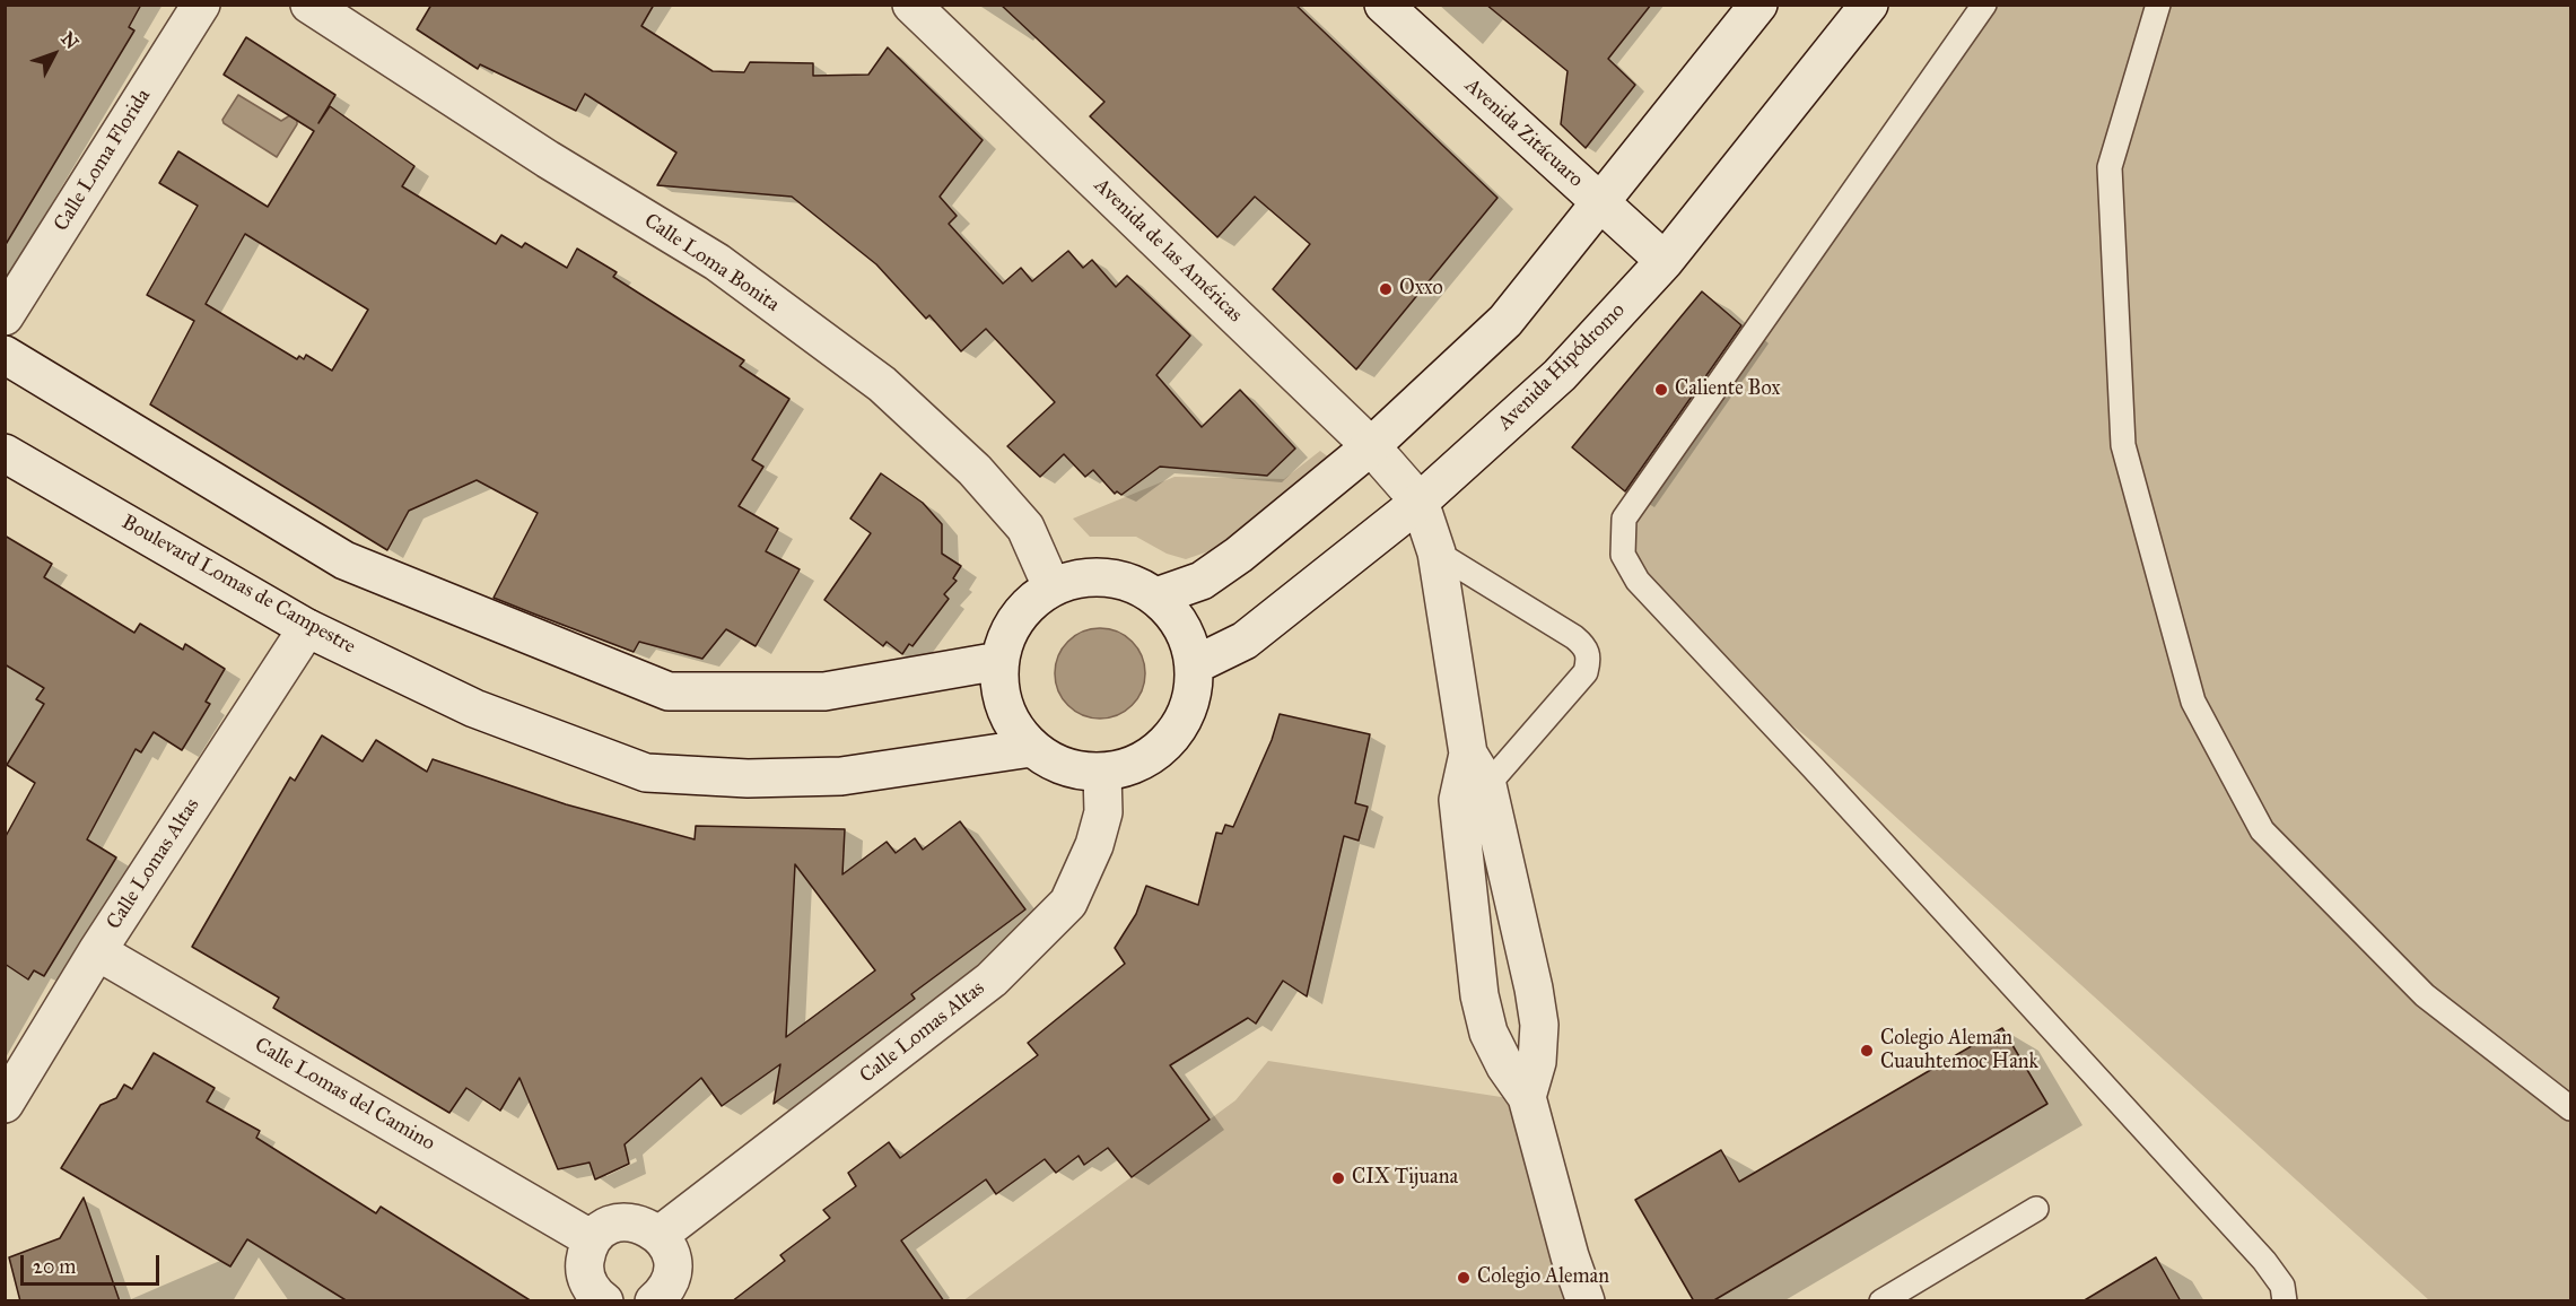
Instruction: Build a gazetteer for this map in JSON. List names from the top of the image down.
{
  "streets": {
    "street": [
      "Avenida Zitácuaro",
      "Calle Loma Florida",
      "Avenida de las Américas",
      "Calle Loma Bonita",
      "Avenida Hipódromo",
      "Boulevard Lomas de Campestre",
      "Calle Lomas Altas",
      "Calle Lomas del Camino"
    ]
  },
  "crossings": [
    ["Avenida Zitácuaro", "Avenida Hipódromo"],
    ["Avenida de las Américas", "Avenida Hipódromo"],
    ["Calle Loma Bonita", "Avenida Hipódromo"],
    ["Calle Loma Bonita", "Boulevard Lomas de Campestre"],
    ["Calle Loma Bonita", "Calle Lomas Altas"],
    ["Avenida Hipódromo", "Boulevard Lomas de Campestre"],
    ["Avenida Hipódromo", "Calle Lomas Altas"],
    ["Boulevard Lomas de Campestre", "Calle Lomas Altas"],
    ["Calle Lomas Altas", "Calle Lomas del Camino"]
  ],
  "places": [
    "Oxxo",
    "Caliente Box",
    "Colegio Aleman Cuauhtemoc Hank",
    "CIX Tijuana",
    "Colegio Aleman"
  ],
  "scale_bar": "20 m",
  "north": "top right"
}
